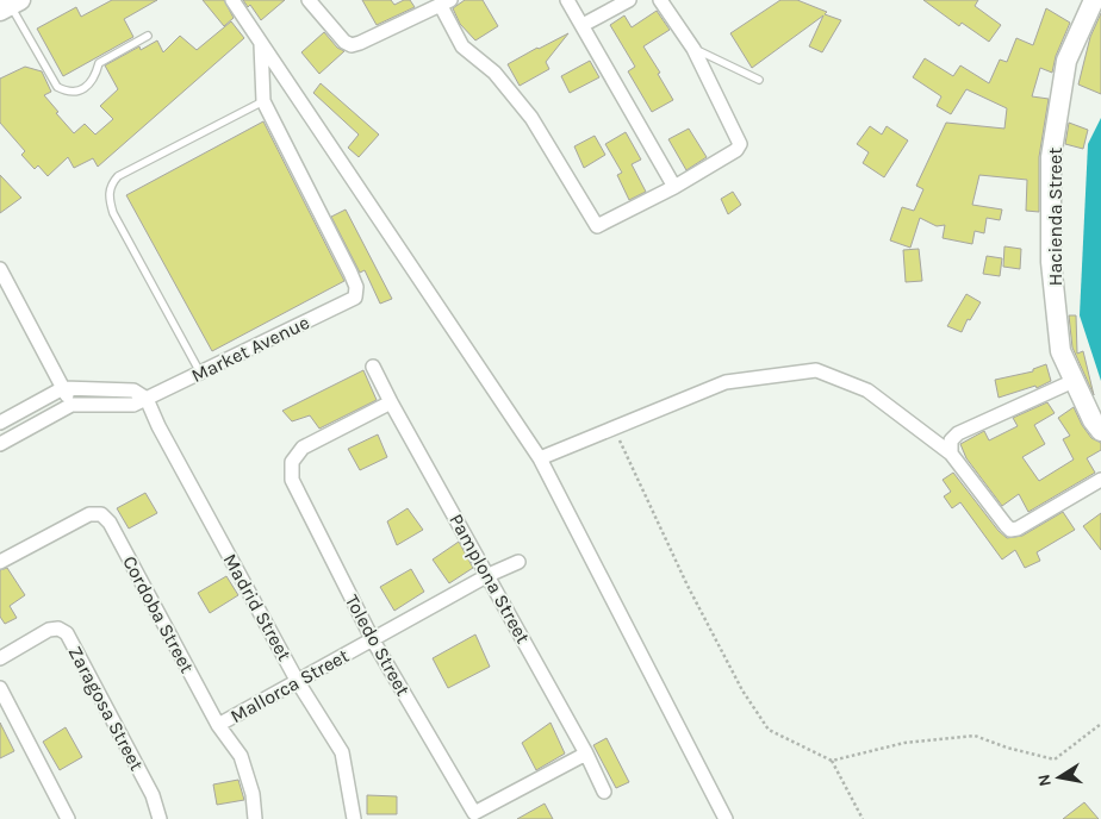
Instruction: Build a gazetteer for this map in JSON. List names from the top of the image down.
{
  "streets": {
    "street": [
      "Hacienda Street",
      "Market Avenue",
      "Pamplona Street",
      "Madrid Street",
      "Cordoba Street",
      "Toledo Street",
      "Mallorca Street",
      "Zaragosa Street"
    ]
  },
  "crossings": [
    ["Market Avenue", "Madrid Street"],
    ["Pamplona Street", "Toledo Street"],
    ["Pamplona Street", "Mallorca Street"],
    ["Madrid Street", "Mallorca Street"],
    ["Cordoba Street", "Mallorca Street"],
    ["Toledo Street", "Mallorca Street"]
  ],
  "north": "left"
}
